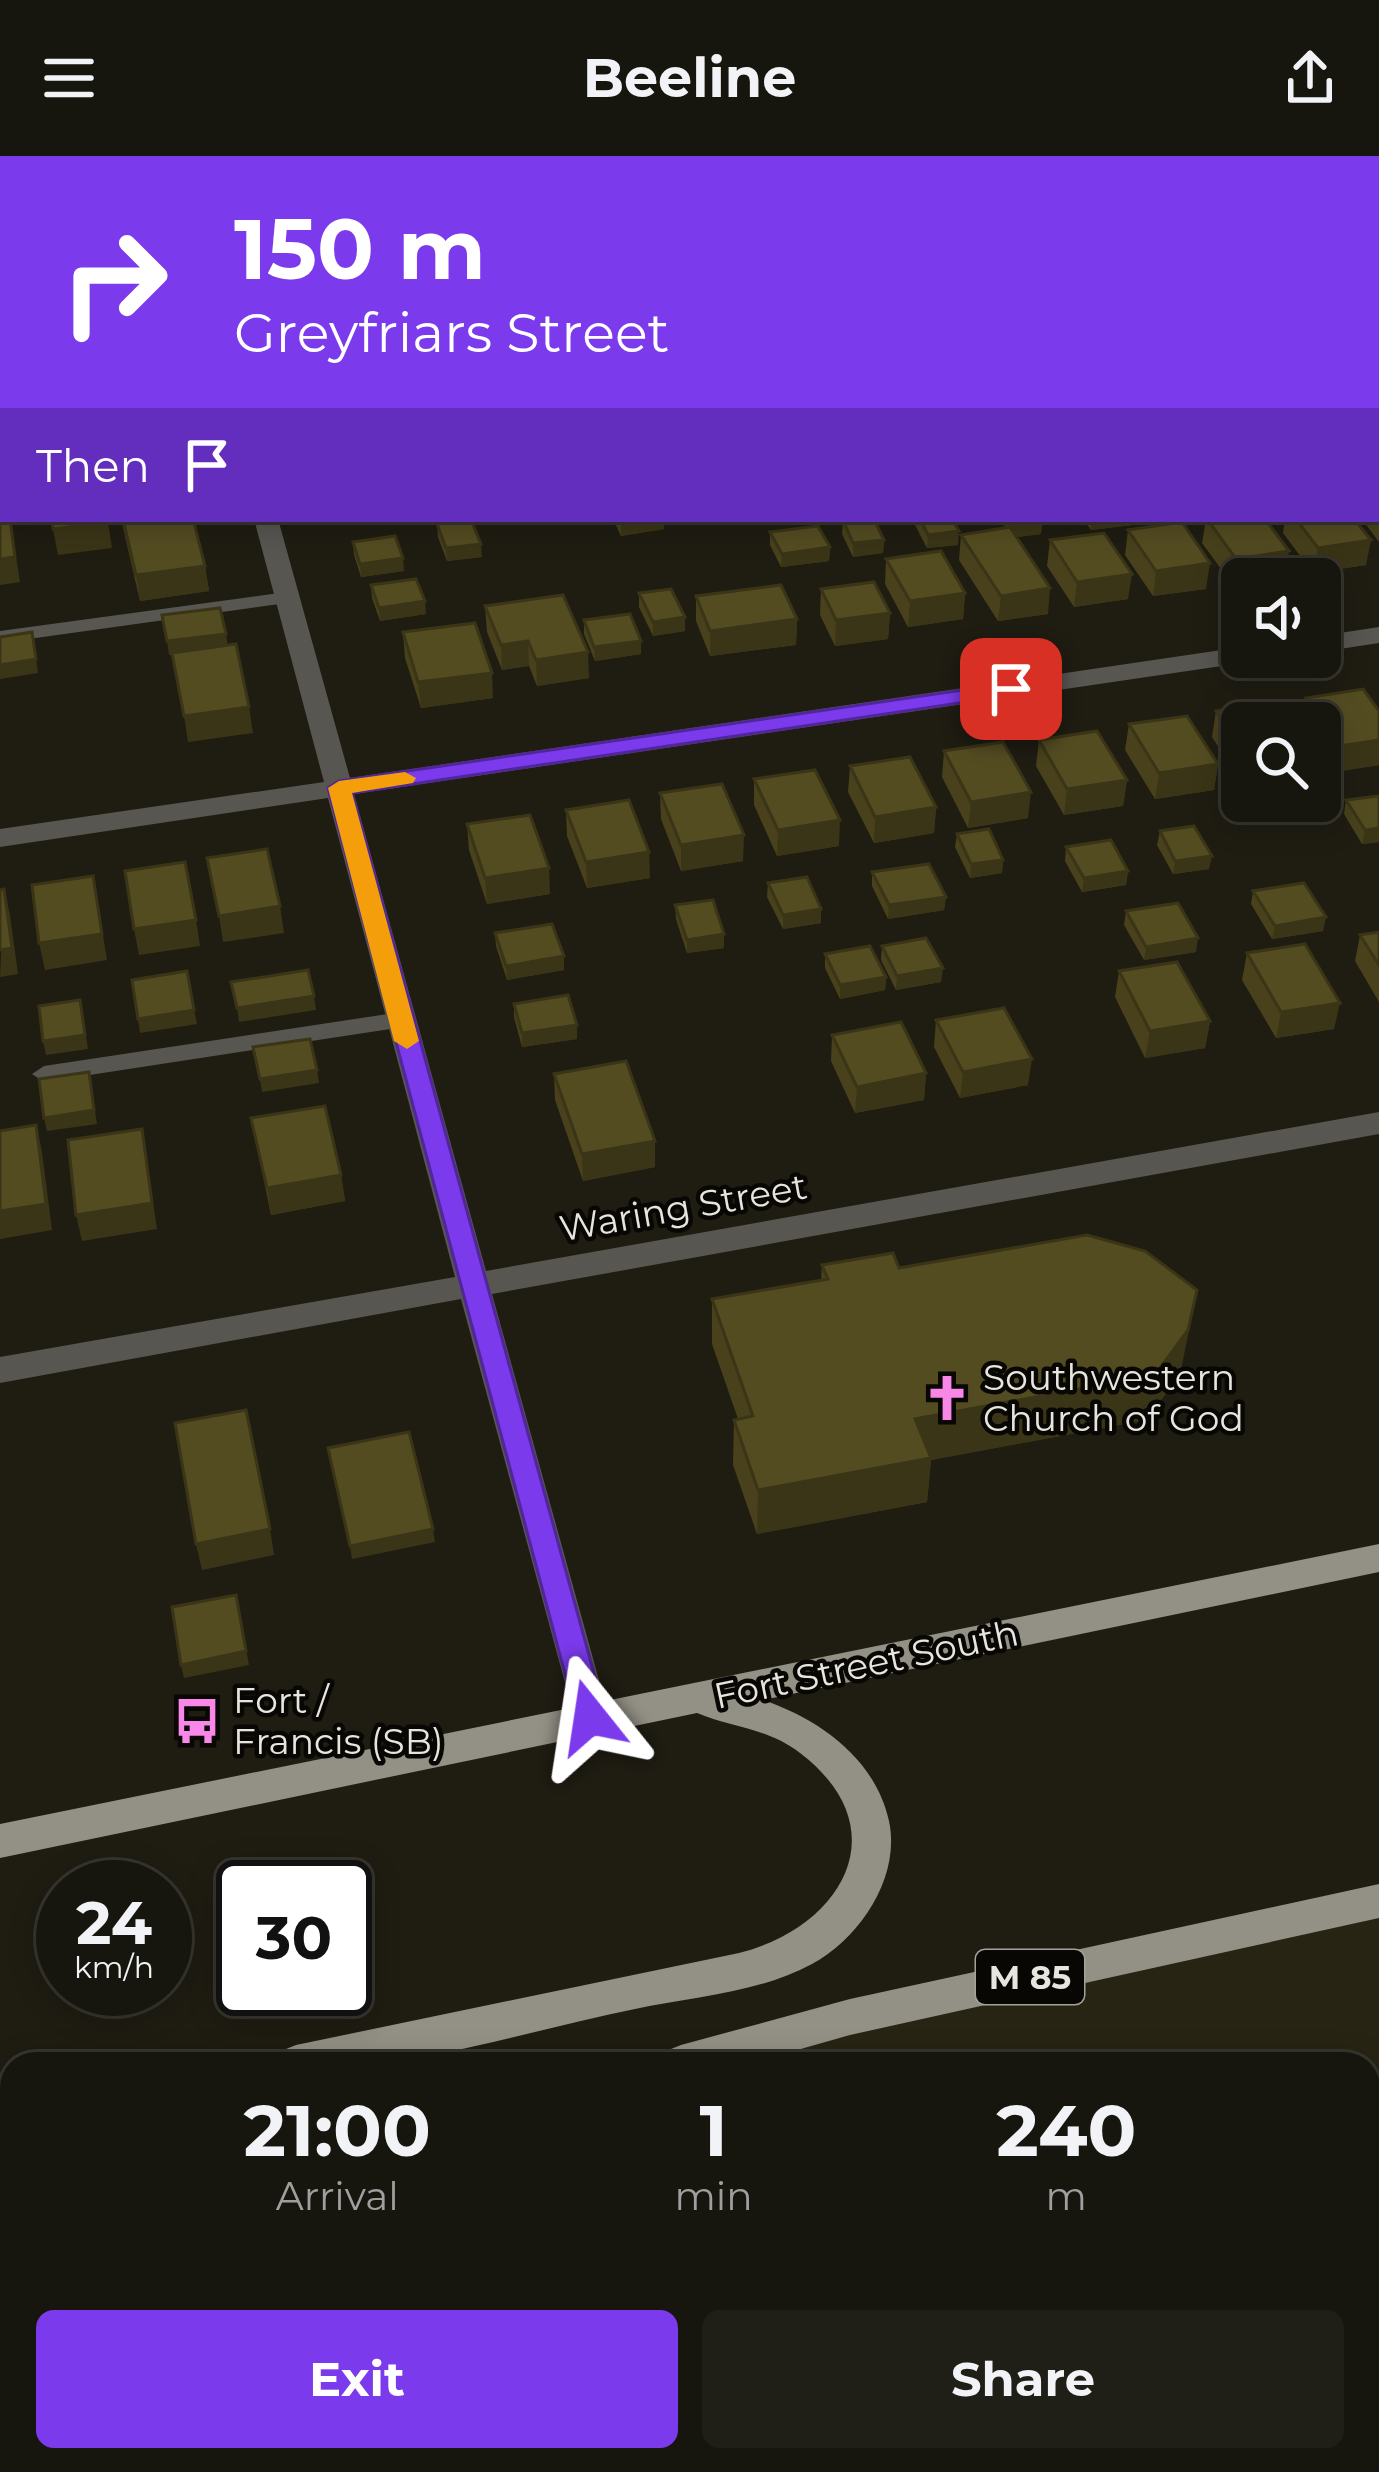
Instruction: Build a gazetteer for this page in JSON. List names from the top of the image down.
{
  "streets": {
    "main road": ["Fort Street South", "M 85"],
    "street": ["Waring Street"]
  },
  "places": {
    "church": ["Southwestern Church of God"],
    "bus stop": ["Fort / Francis (SB)"]
  },
  "page": {
    "header": "Beeline",
    "turn": ["150 m", "Greyfriars Street"],
    "then": "Then",
    "speed": "24 km/h",
    "limit": "30",
    "eta": [
      "21:00",
      "Arrival",
      "1",
      "min",
      "240",
      "m"
    ],
    "buttons": ["Exit", "Share"]
  }
}
